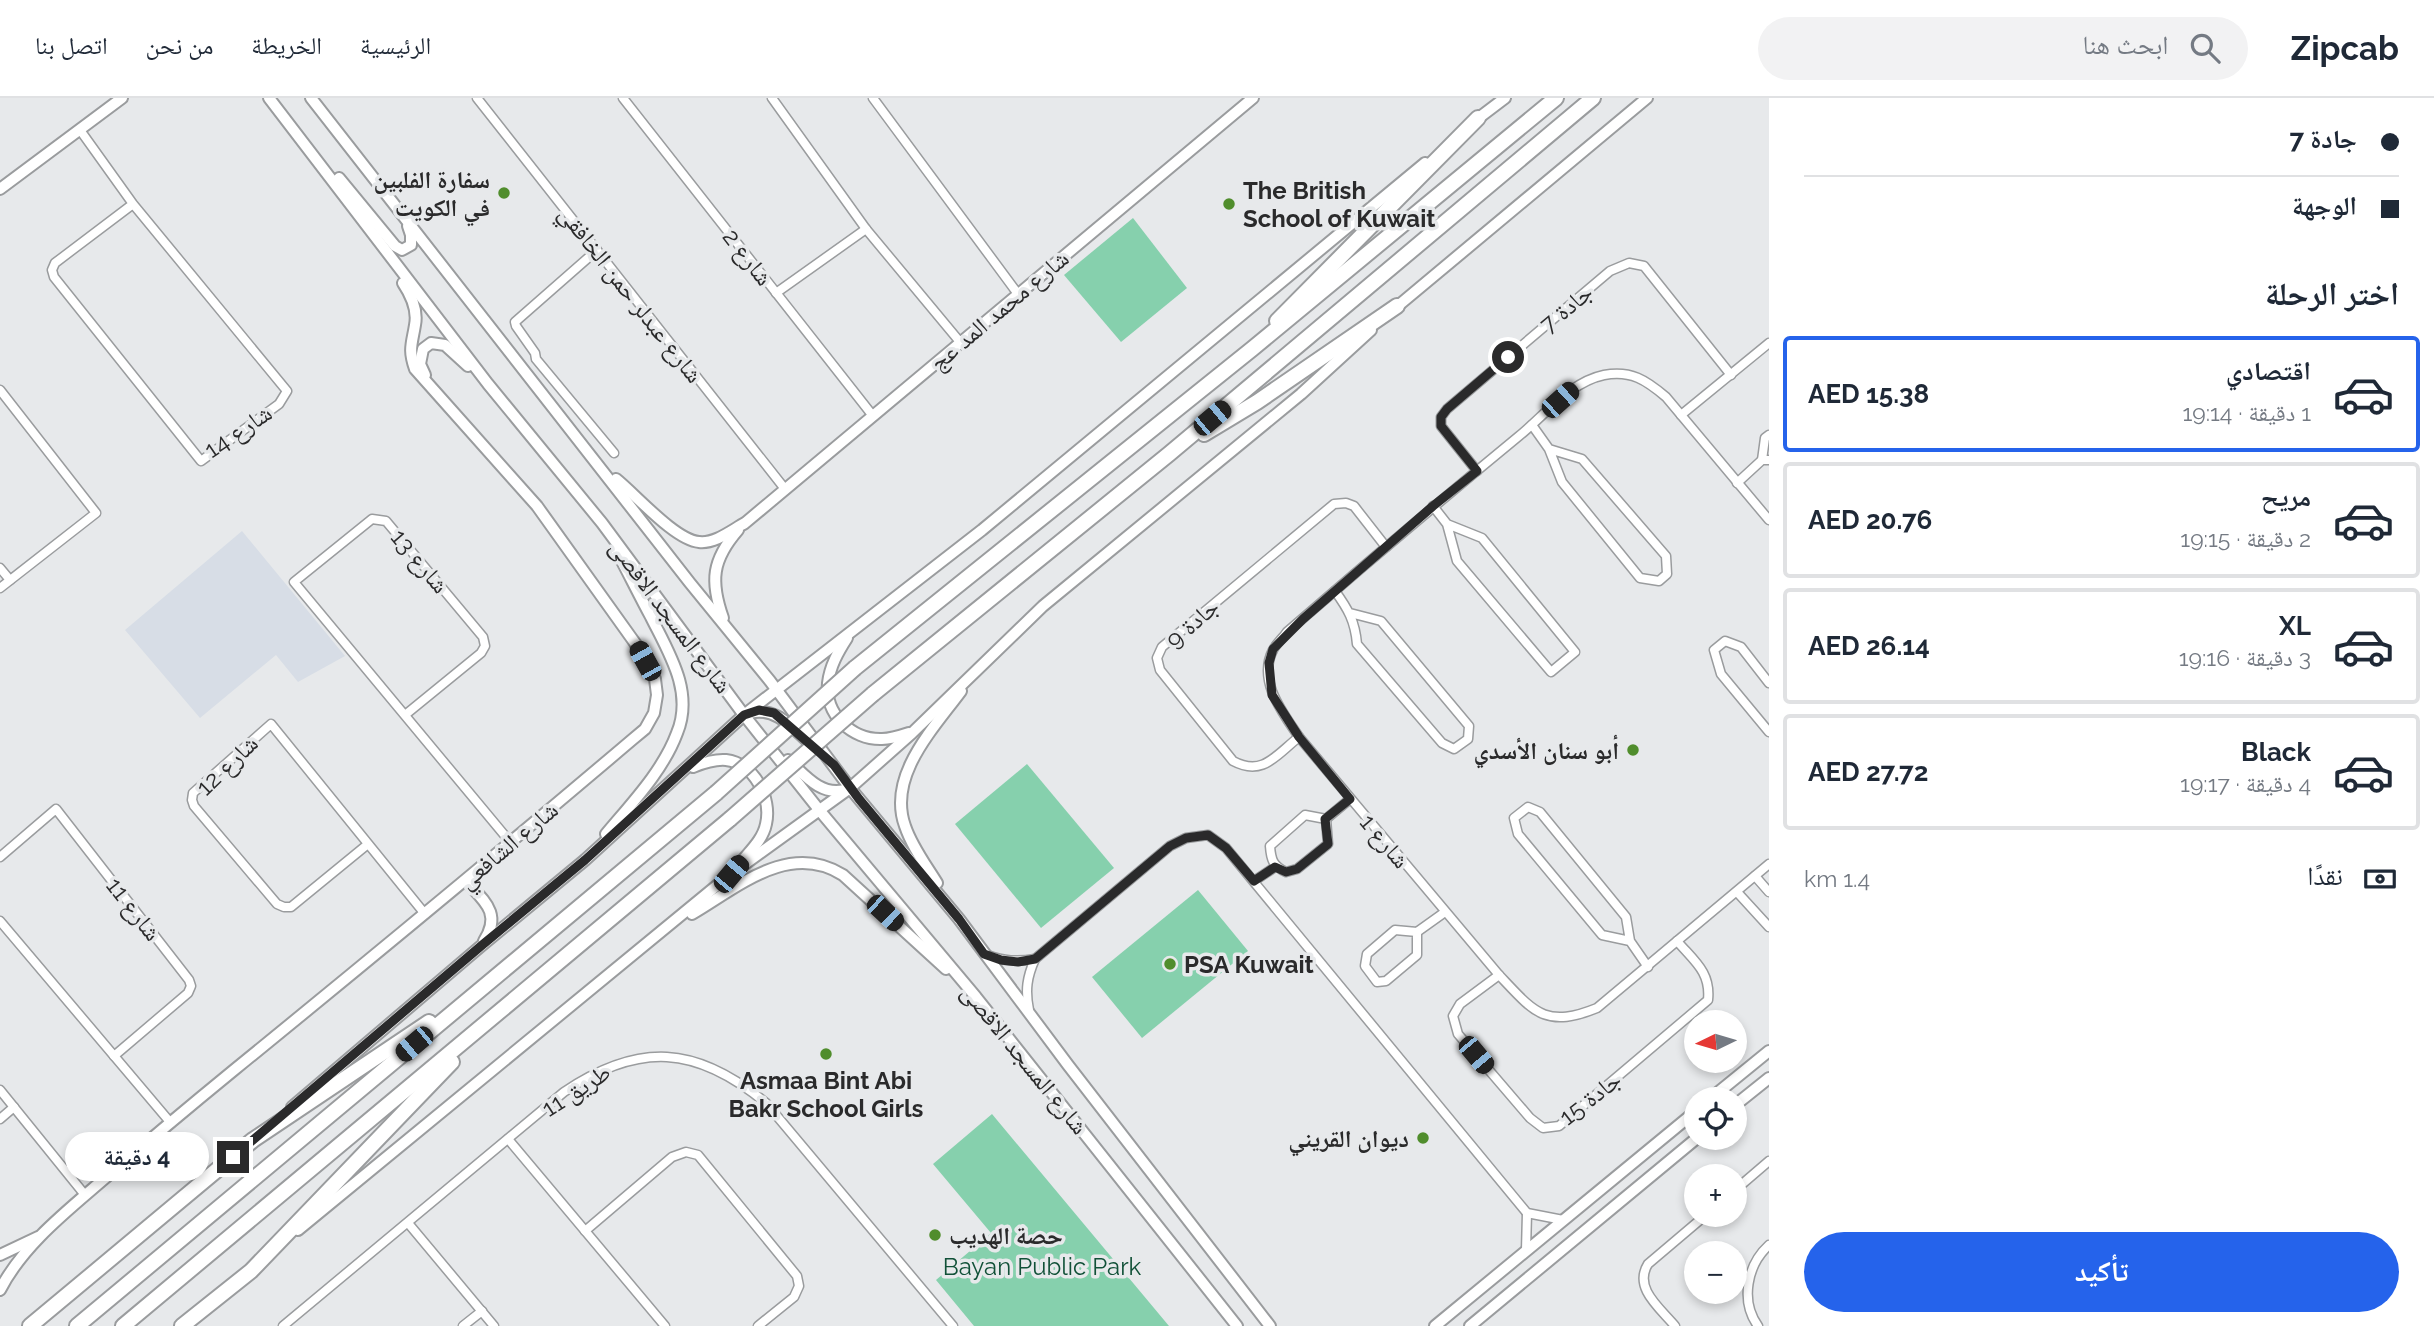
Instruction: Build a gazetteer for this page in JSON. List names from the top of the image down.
{
  "streets": {
    "main road": ["شارع محمد المد عج", "شارع المسجد الاقصى", "شارع الشافعي"],
    "street": [
      "شارع 2",
      "شارع عبدلر حمن الخافقي",
      "جادة 7",
      "شارع 14",
      "شارع 13",
      "جادة 9",
      "شارع 12",
      "شارع 1",
      "شارع 11",
      "طريق 11",
      "جادة 15"
    ]
  },
  "crossings": [
    ["شارع 2", "شارع محمد المد عج"],
    ["شارع عبدلر حمن الخافقي", "شارع محمد المد عج"],
    ["جادة 7", "شارع 1"],
    ["شارع محمد المد عج", "شارع المسجد الاقصى"],
    ["شارع 13", "شارع الشافعي"],
    ["شارع المسجد الاقصى", "شارع الشافعي"],
    ["جادة 9", "شارع 1"],
    ["شارع 12", "شارع الشافعي"],
    ["شارع 1", "جادة 15"]
  ],
  "parks": ["Bayan Public Park"],
  "places": [
    "سفارة الفلبين في الكويت",
    "The British School of Kuwait",
    "أبو سنان الأسدي",
    "PSA Kuwait",
    "Asmaa Bint Abi Bakr School Girls",
    "ديوان القريني",
    "حصة الهديب"
  ],
  "north": "left",
  "page": {
    "header": "Zipcab",
    "search": "ابحث هنا",
    "nav": [
      "الرئيسية",
      "الخريطة",
      "من نحن",
      "اتصل بنا"
    ],
    "banner": ["جادة 7", "الوجهة"],
    "heading": "اختر الرحلة",
    "list": [
      {
        "name": "اقتصادي",
        "note": "1 دقيقة · 19:14",
        "value": "AED 15.38"
      },
      {
        "name": "مريح",
        "note": "2 دقيقة · 19:15",
        "value": "AED 20.76"
      },
      {
        "name": "XL",
        "note": "3 دقيقة · 19:16",
        "value": "AED 26.14"
      },
      {
        "name": "Black",
        "note": "4 دقيقة · 19:17",
        "value": "AED 27.72"
      }
    ],
    "pay": ["نقدًا", "1.4 km"],
    "map_buttons": ["+", "−"],
    "bubble": "4 دقيقة",
    "buttons": "تأكيد"
  }
}
